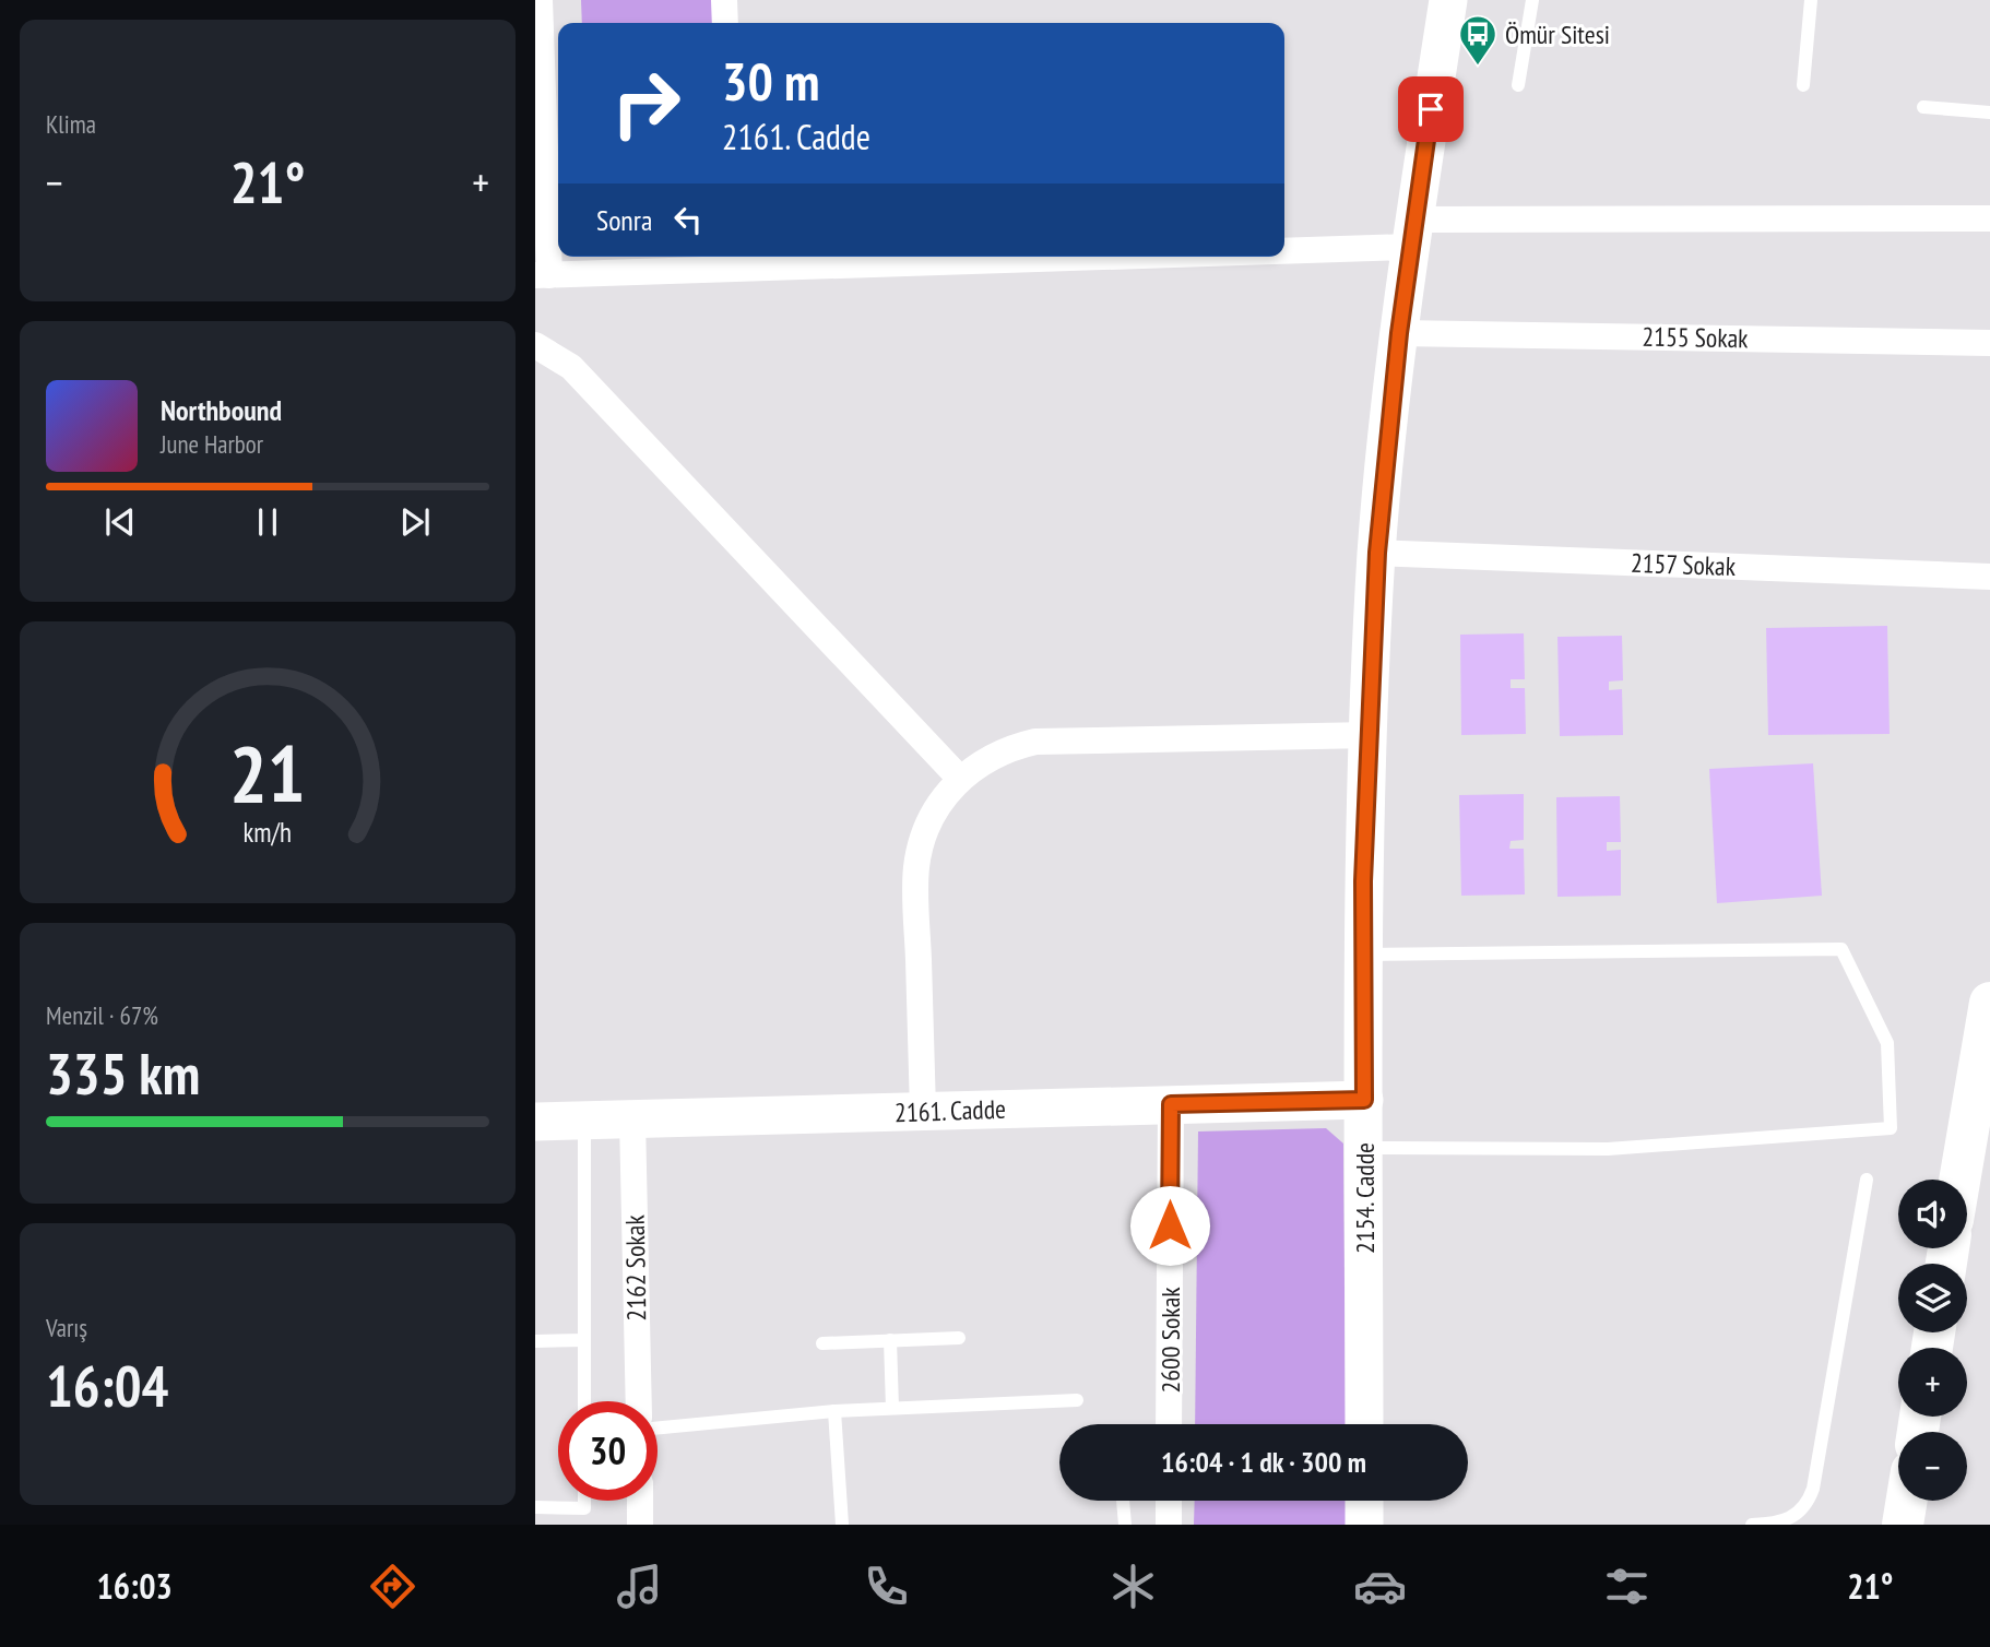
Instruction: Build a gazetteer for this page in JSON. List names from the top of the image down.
{
  "streets": {
    "street": [
      "2155 Sokak",
      "2157 Sokak",
      "2161. Cadde",
      "2154. Cadde",
      "2162 Sokak",
      "2600 Sokak"
    ]
  },
  "crossings": [
    ["2155 Sokak", "2154. Cadde"],
    ["2157 Sokak", "2154. Cadde"],
    ["2161. Cadde", "2154. Cadde"],
    ["2161. Cadde", "2162 Sokak"],
    ["2161. Cadde", "2600 Sokak"]
  ],
  "places": {
    "bus stop": ["Ömür Sitesi"]
  },
  "page": {
    "tile": [
      "Klima",
      ["Menzil · 67%", "335 km"],
      ["Varış", "16:04"]
    ],
    "turn": ["30 m", "2161. Cadde"],
    "heat": ["−", "21°", "+"],
    "then": "Sonra",
    "song": ["Northbound", "June Harbor"],
    "map_buttons": ["+", "−"],
    "limit": "30",
    "trip": "16:04 · 1 dk · 300 m",
    "tabs": ["16:03", "21°"],
    "gauge": ["21", "km/h"]
  }
}
